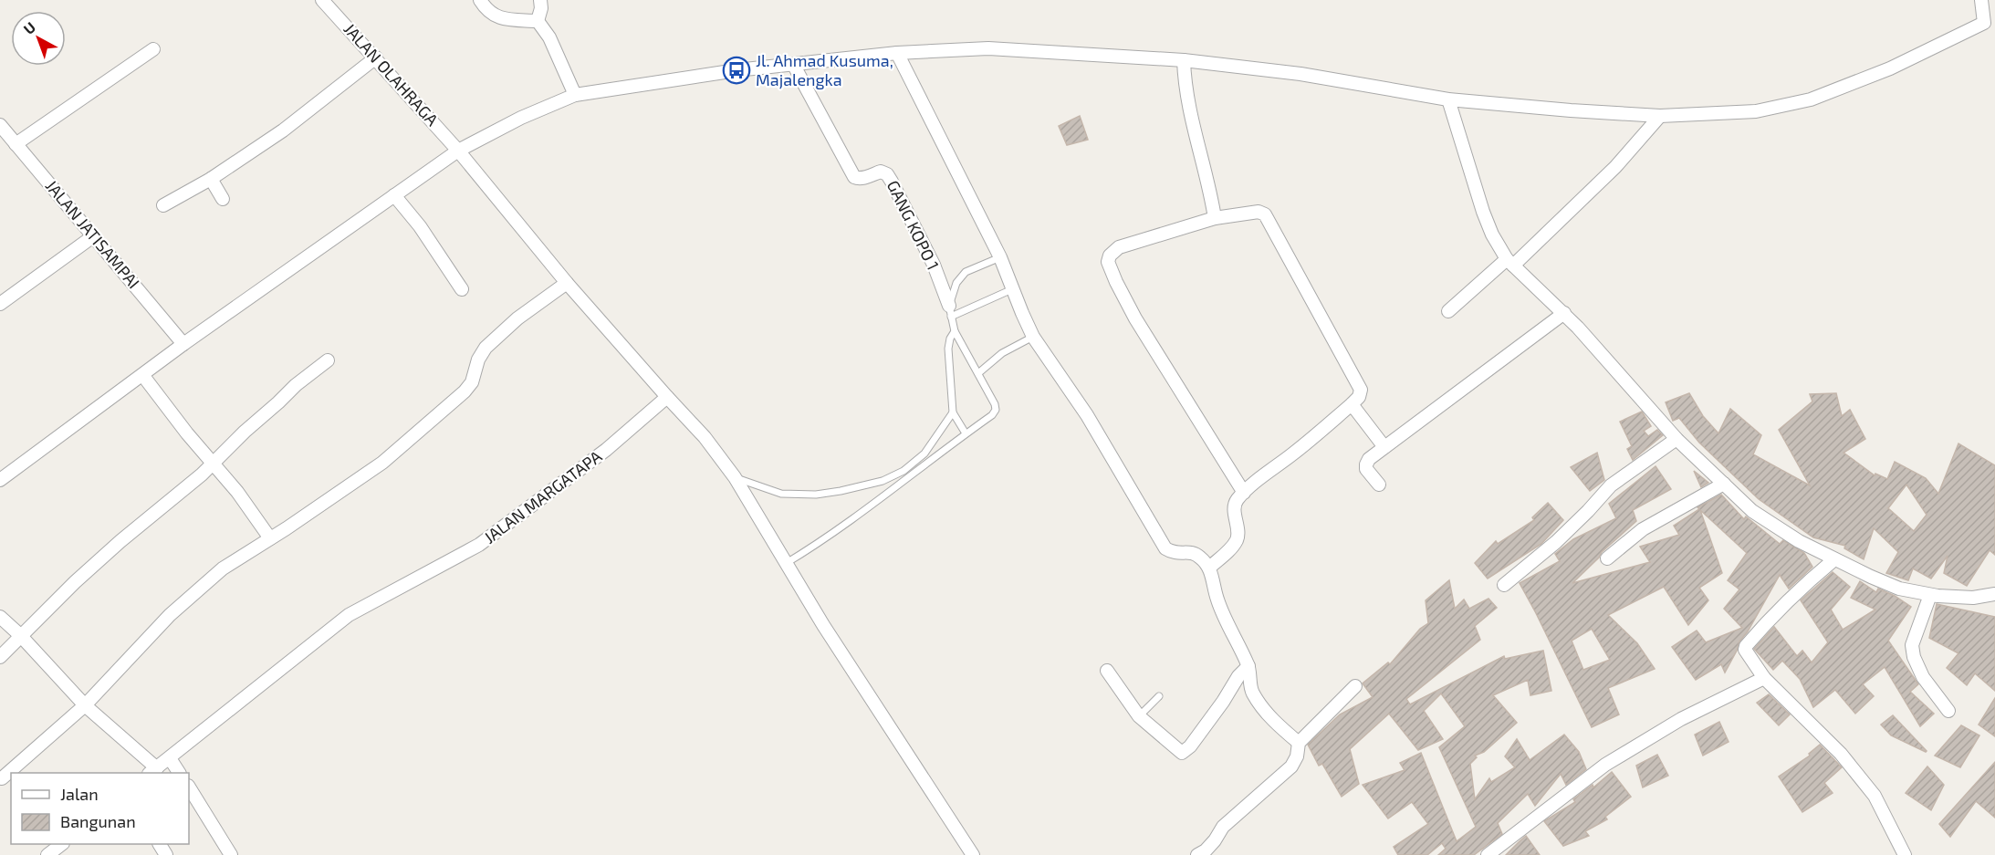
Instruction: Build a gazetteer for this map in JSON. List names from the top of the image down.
{
  "streets": {
    "street": [
      "JALAN OLAHRAGA",
      "GANG KOPO 1",
      "JALAN JATISAMPAI",
      "JALAN MARGATAPA"
    ]
  },
  "places": {
    "bus stop": ["Jl. Ahmad Kusuma, Majalengka"]
  },
  "legend": ["Jalan", "Bangunan"],
  "north": "top left"
}
